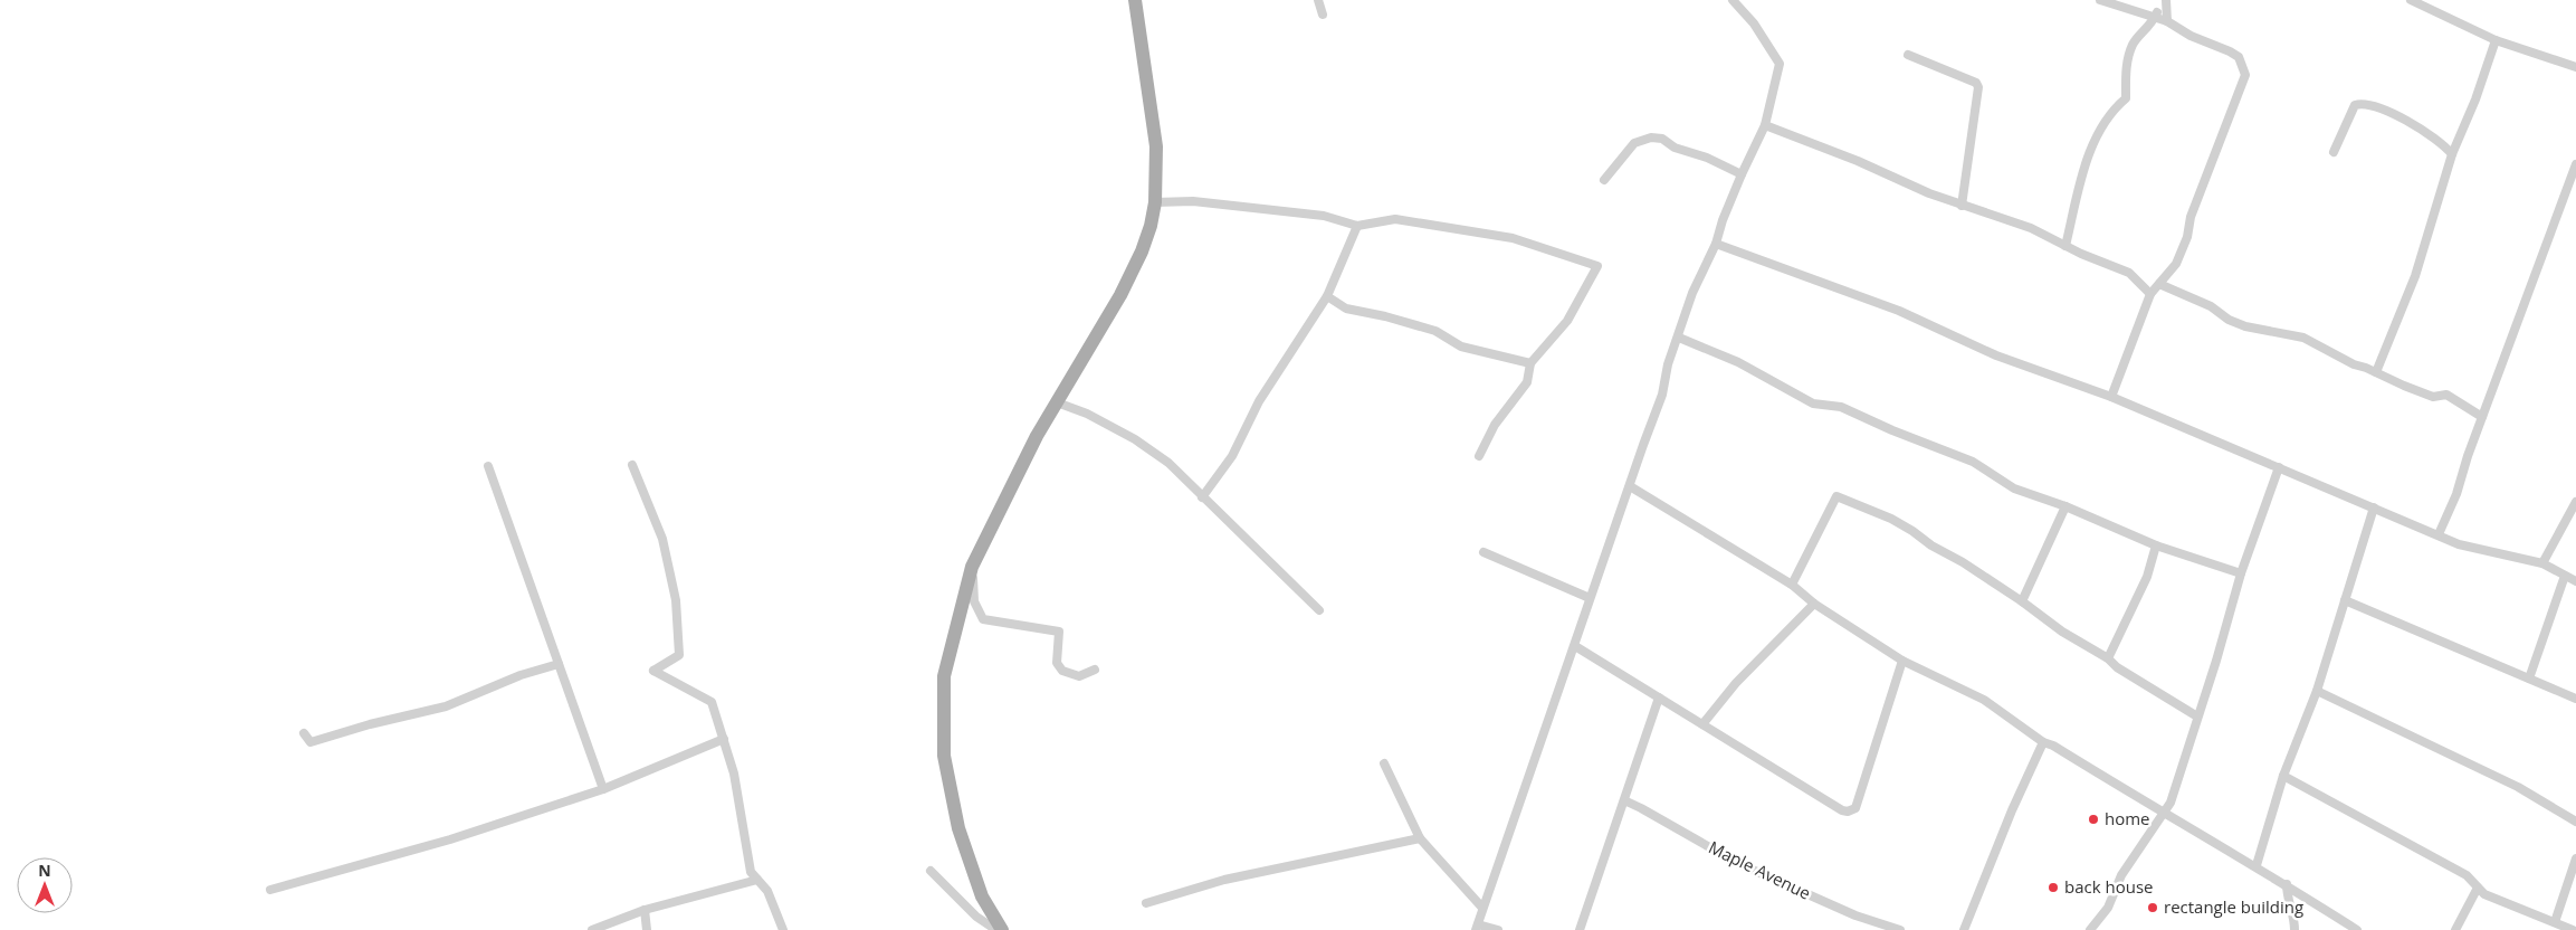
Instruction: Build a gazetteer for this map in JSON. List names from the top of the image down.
{
  "streets": {
    "street": ["Maple Avenue"]
  },
  "places": ["home", "back house", "rectangle building"],
  "north": "top"
}
